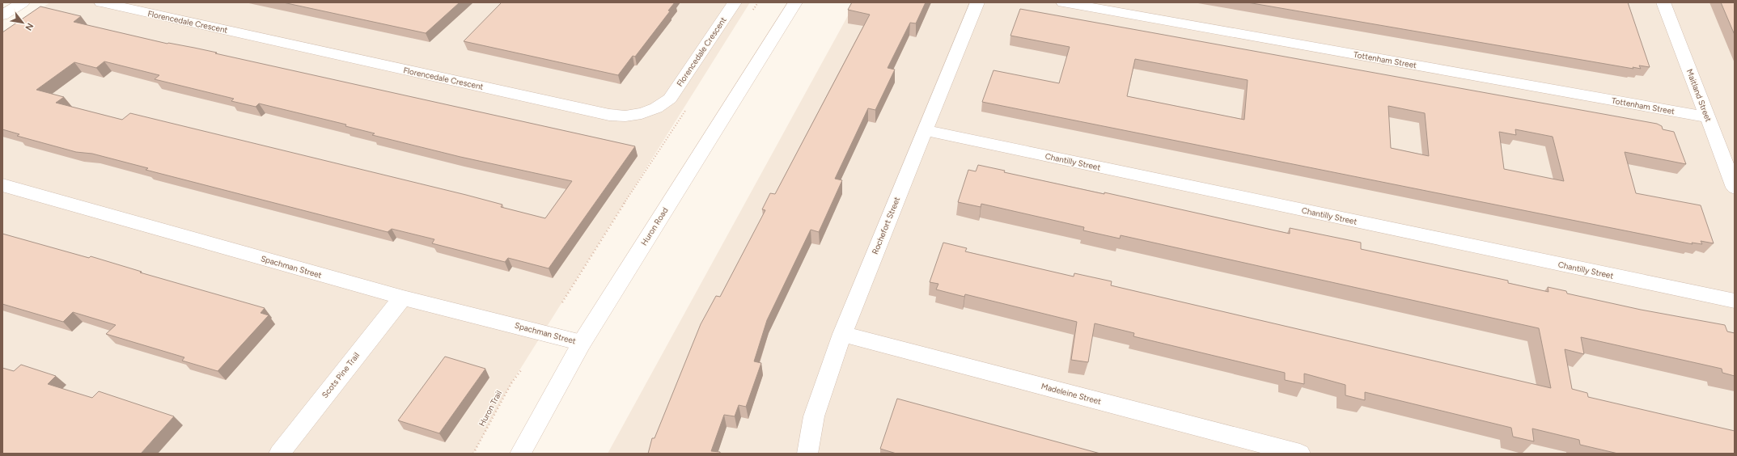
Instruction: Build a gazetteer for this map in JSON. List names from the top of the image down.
{
  "streets": {
    "street": [
      "Florencedale Crescent",
      "Tottenham Street",
      "Maitland Street",
      "Chantilly Street",
      "Rochefort Street",
      "Huron Road",
      "Spachman Street",
      "Scots Pine Trail",
      "Madeleine Street"
    ],
    "path": ["Huron Trail"]
  },
  "crossings": [
    ["Tottenham Street", "Maitland Street"],
    ["Chantilly Street", "Rochefort Street"],
    ["Rochefort Street", "Madeleine Street"],
    ["Huron Road", "Spachman Street"],
    ["Spachman Street", "Scots Pine Trail"]
  ],
  "north": "bottom right"
}
